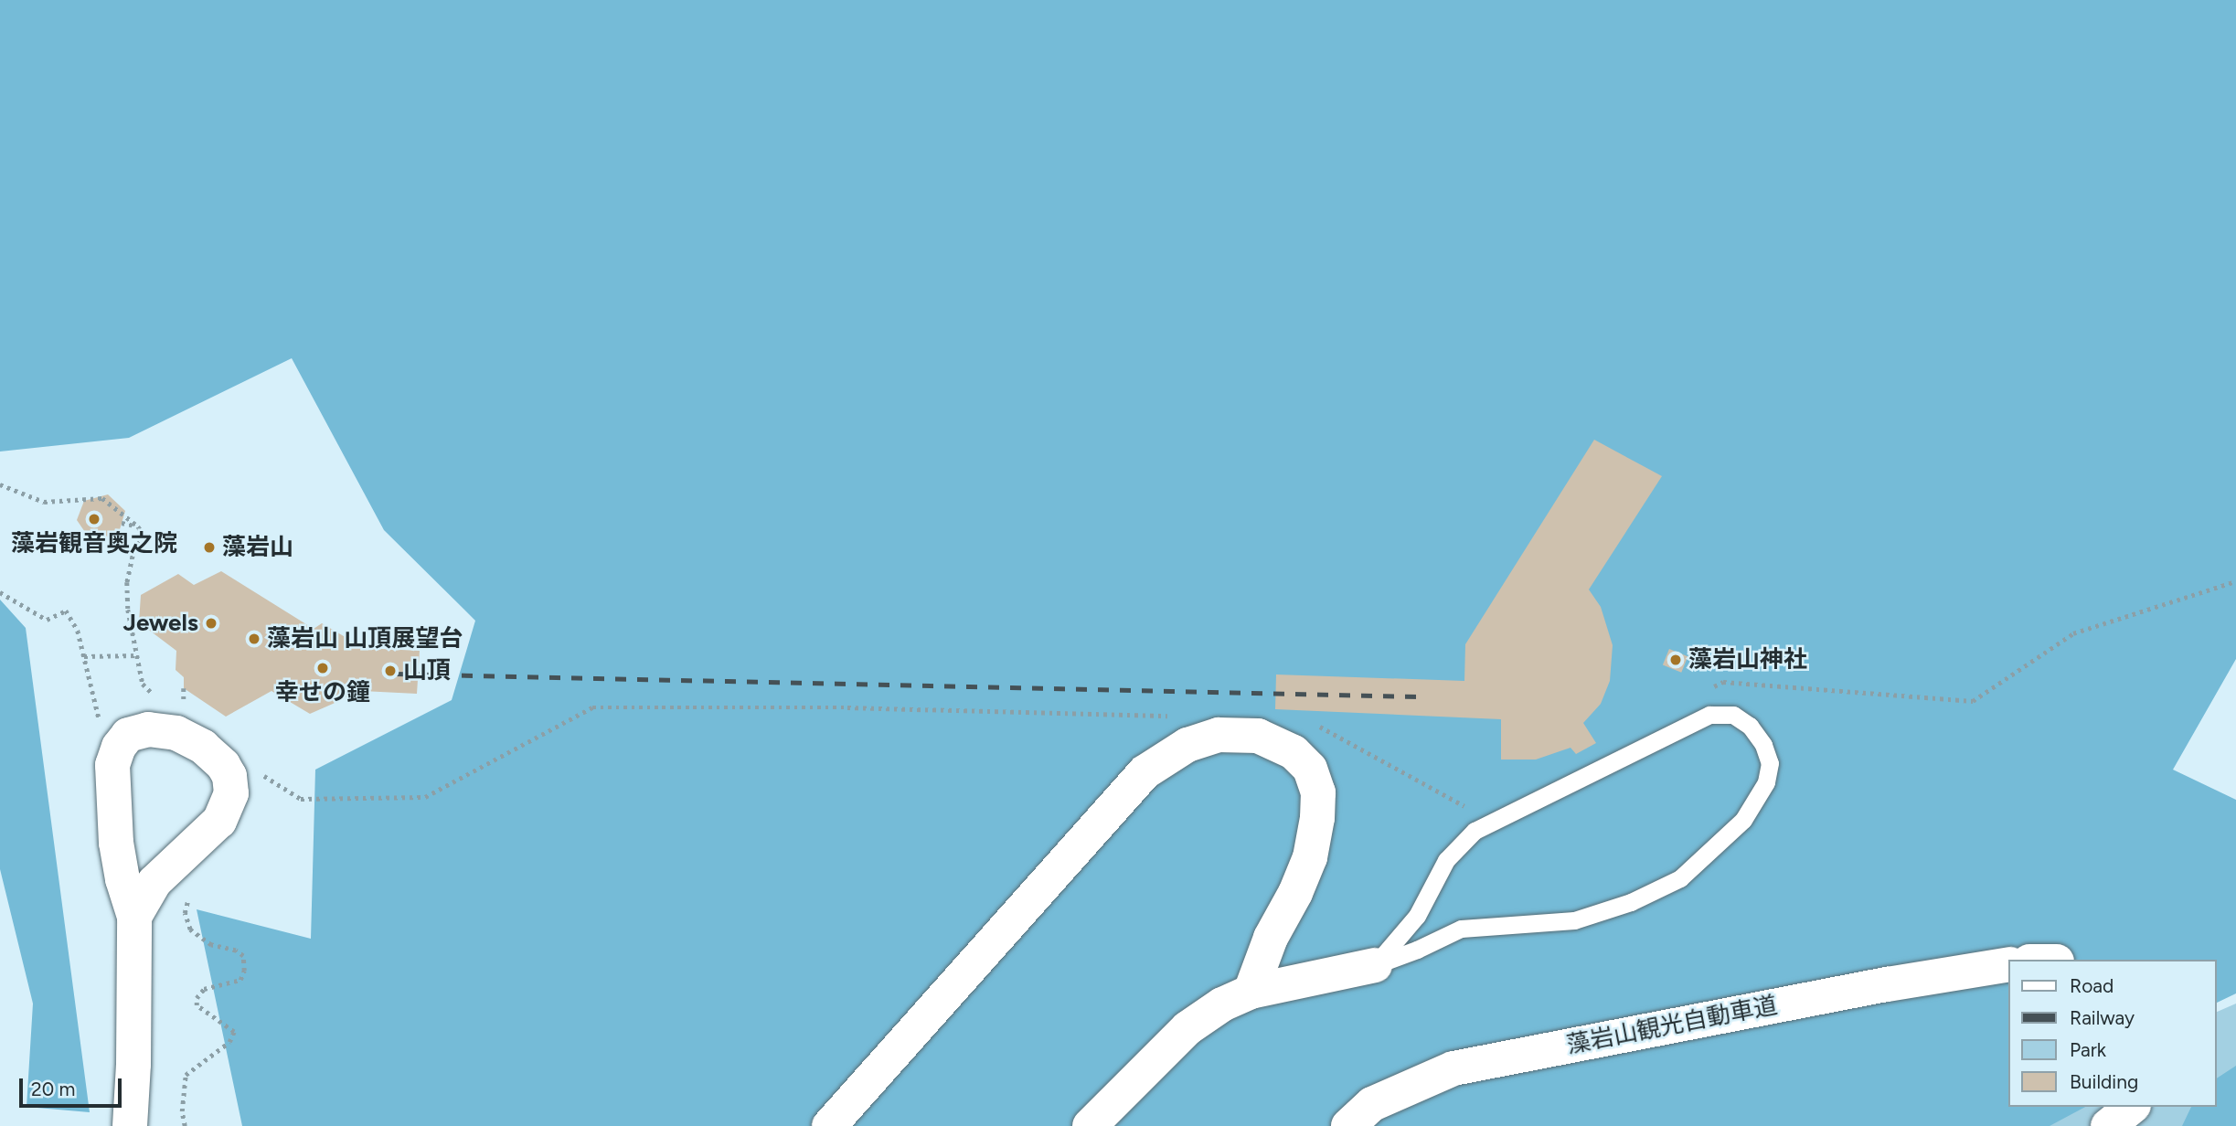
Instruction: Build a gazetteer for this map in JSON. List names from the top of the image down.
{
  "streets": {
    "street": ["藻岩山観光自動車道"]
  },
  "places": [
    "藻岩観音奥之院",
    "藻岩山",
    "Jewels",
    "藻岩山 山頂展望台",
    "藻岩山神社",
    "幸せの鐘",
    "山頂"
  ],
  "legend": [
    "Road",
    "Railway",
    "Park",
    "Building"
  ],
  "scale_bar": "20 m"
}
